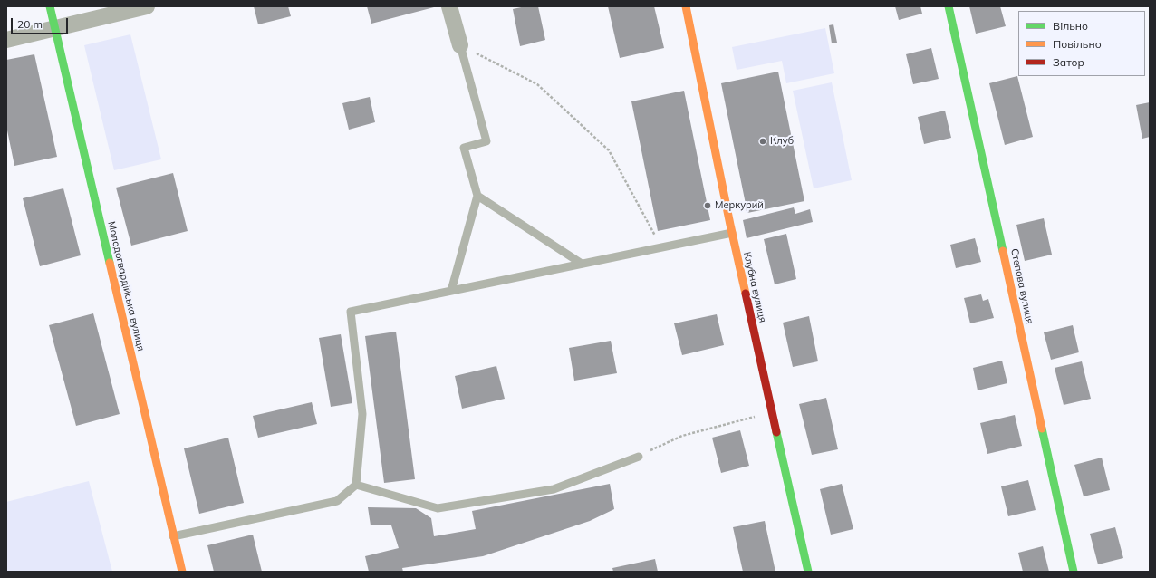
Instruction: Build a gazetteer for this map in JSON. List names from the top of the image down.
{
  "streets": {
    "street": ["Молодогвардійська вулиця", "Степова вулиця", "Клубна вулиця"]
  },
  "places": ["Клуб", "Меркурий"],
  "legend": ["Вільно", "Повільно", "Затор"],
  "scale_bar": "20 m"
}
